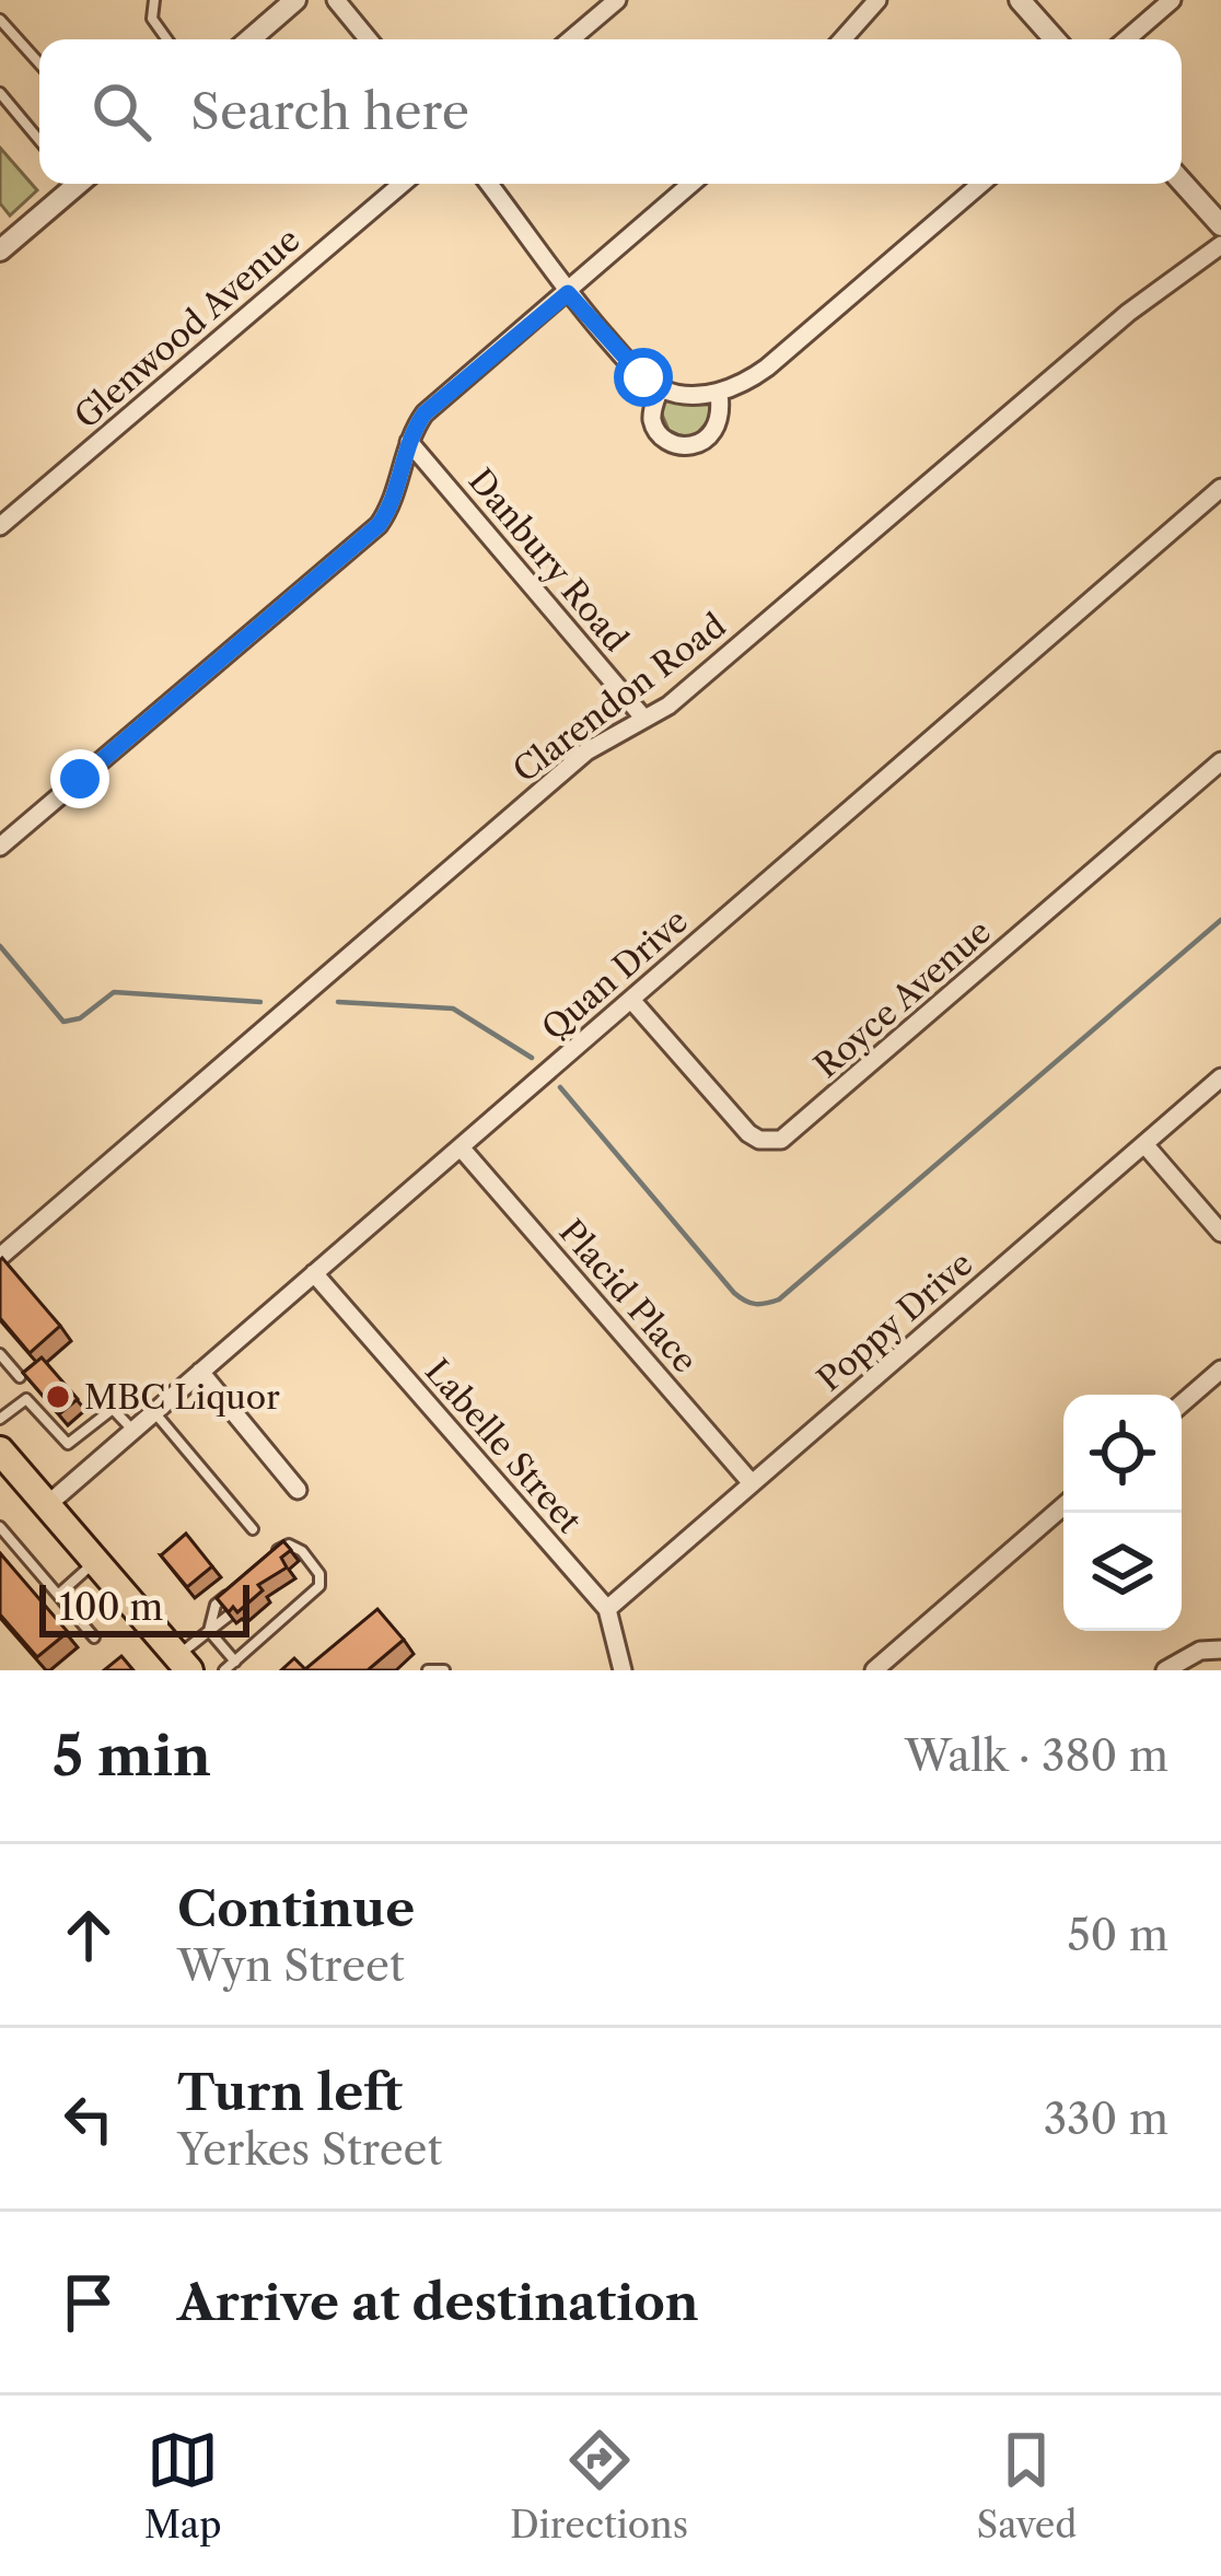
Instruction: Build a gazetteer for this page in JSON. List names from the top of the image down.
{
  "streets": {
    "street": [
      "Glenwood Avenue",
      "Danbury Road",
      "Clarendon Road",
      "Quan Drive",
      "Royce Avenue",
      "Placid Place",
      "Poppy Drive",
      "Labelle Street"
    ]
  },
  "crossings": [
    ["Danbury Road", "Clarendon Road"],
    ["Quan Drive", "Royce Avenue"],
    ["Quan Drive", "Placid Place"],
    ["Quan Drive", "Labelle Street"],
    ["Placid Place", "Poppy Drive"],
    ["Poppy Drive", "Labelle Street"]
  ],
  "places": ["MBC Liquor"],
  "scale_bar": "100 m",
  "page": {
    "search": "Search here",
    "scale": "100 m",
    "heading": ["5 min", "Walk · 380 m"],
    "list": [
      ["Continue", "Wyn Street", "50 m"],
      ["Turn left", "Yerkes Street", "330 m"],
      "Arrive at destination"
    ],
    "nav": ["Map", "Directions", "Saved"]
  }
}
